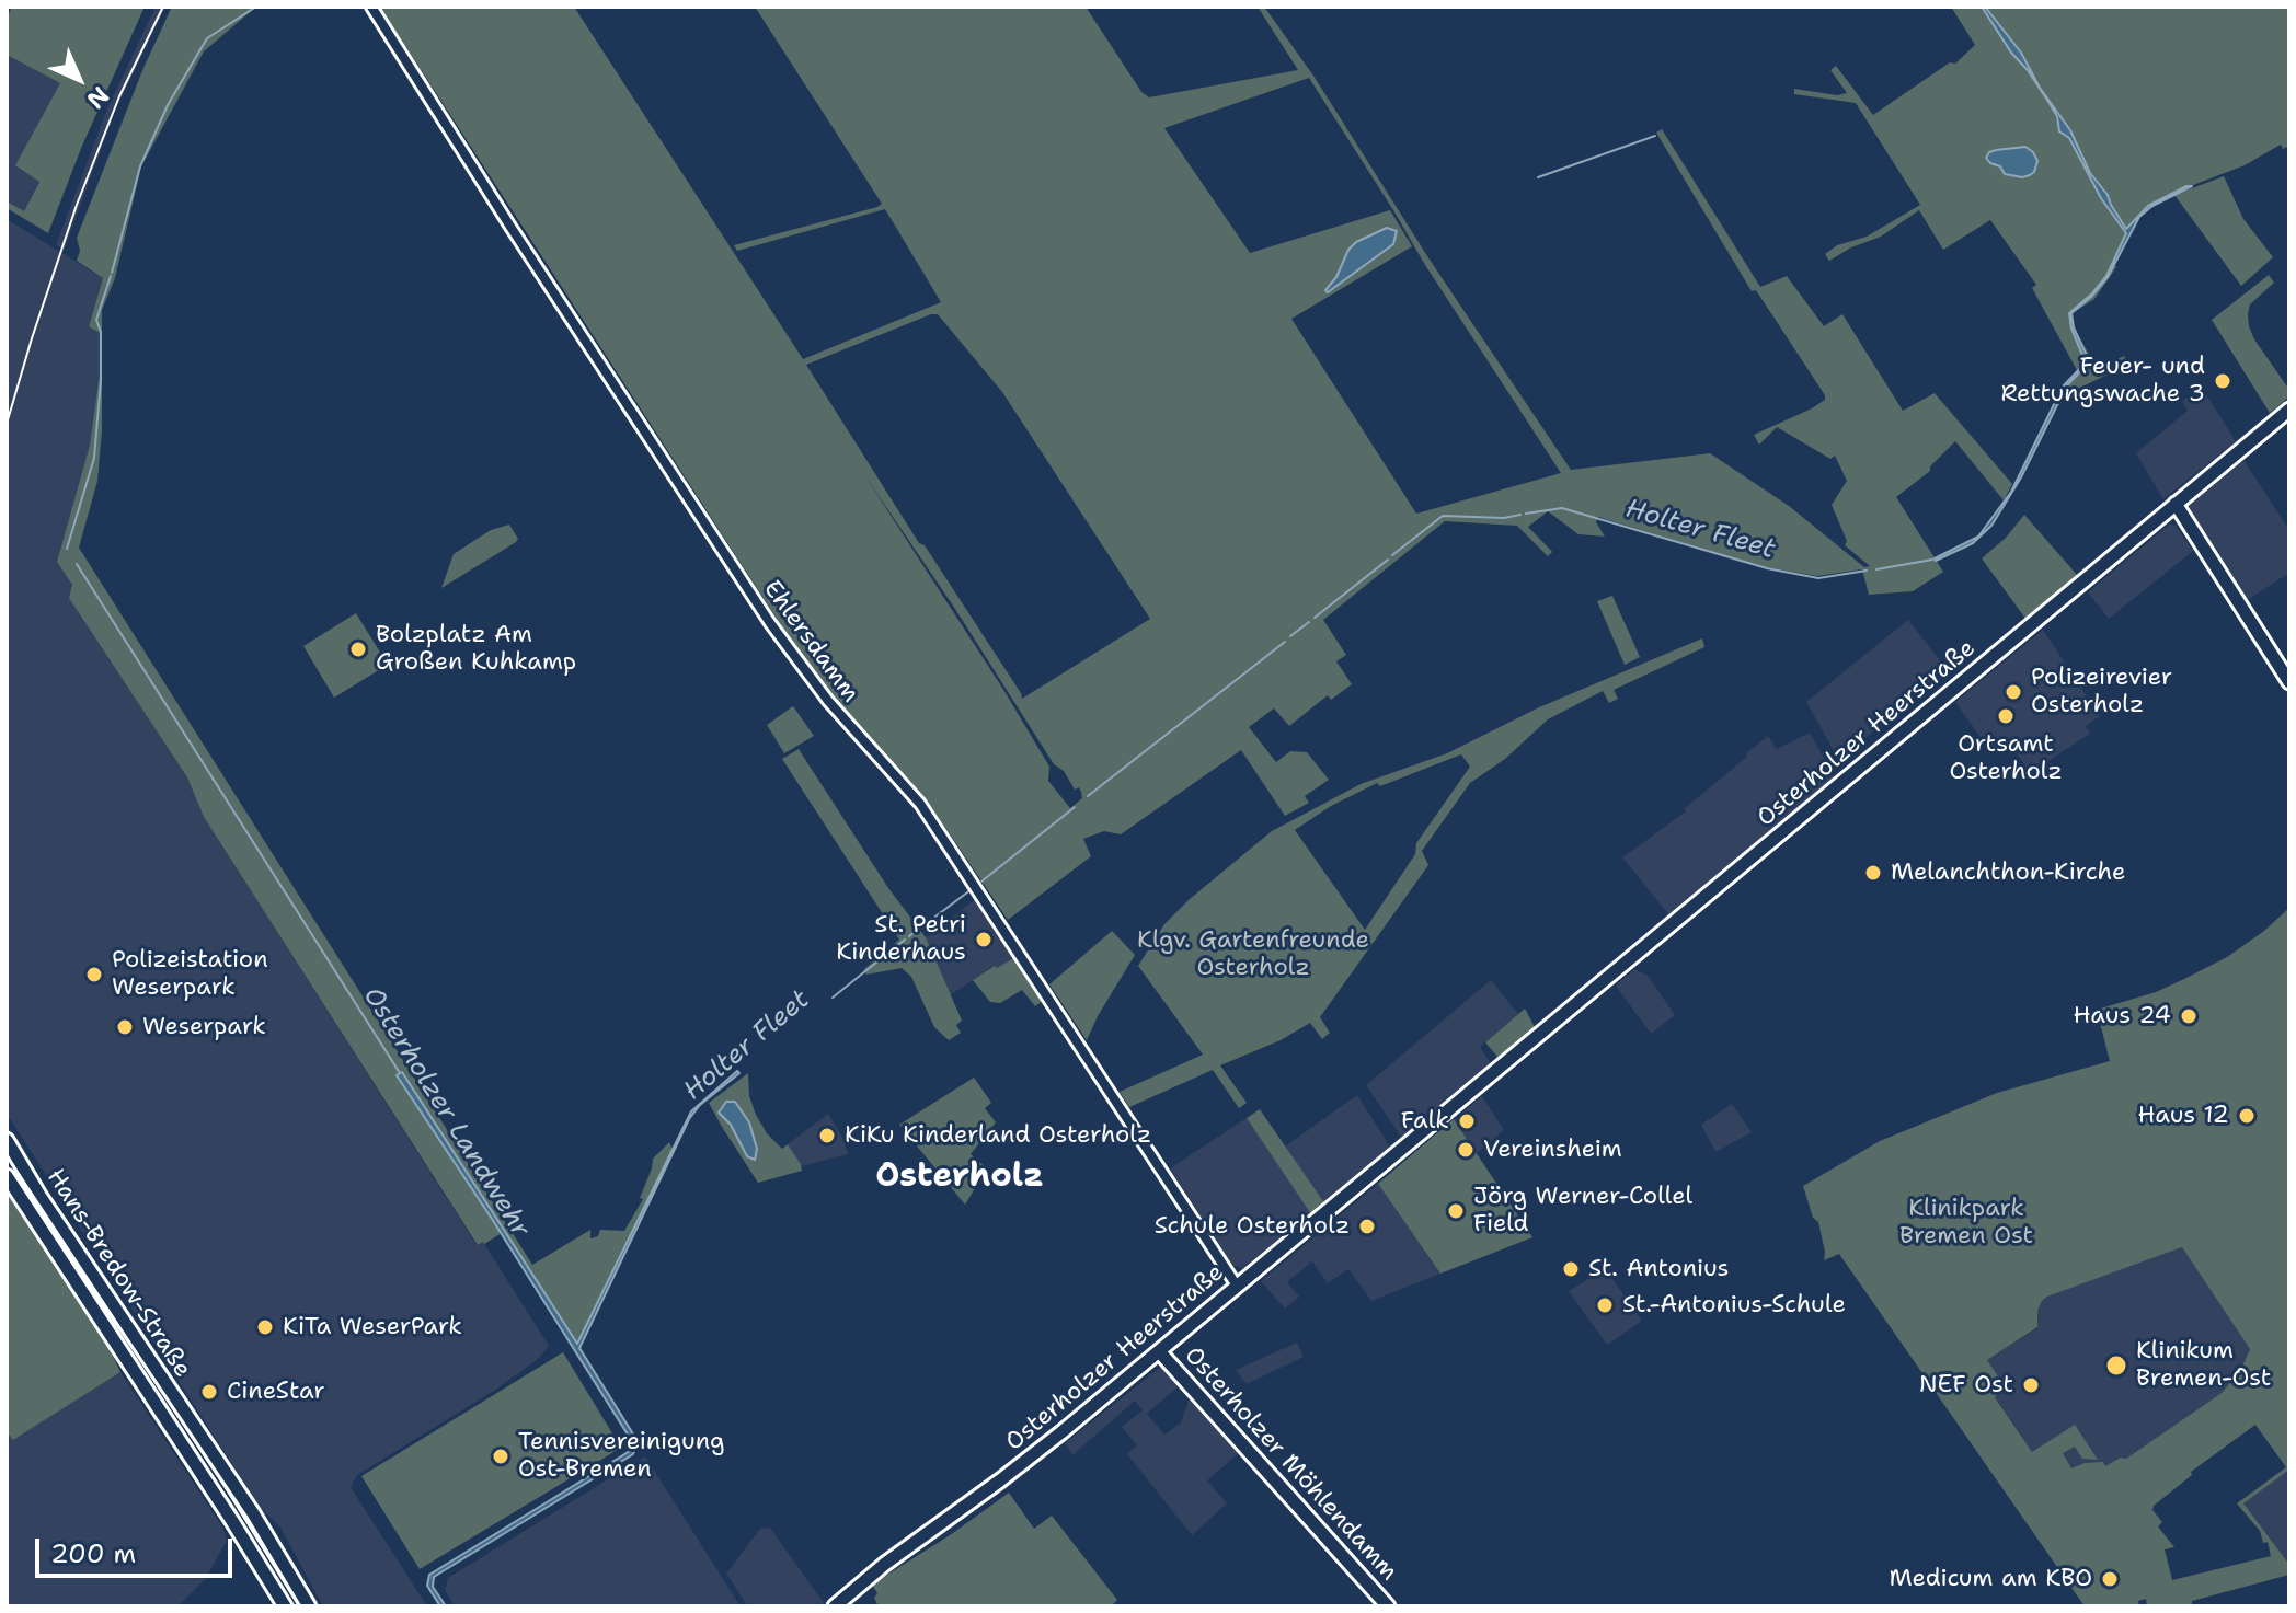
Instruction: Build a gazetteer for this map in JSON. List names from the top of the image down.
{
  "streets": {
    "main road": ["Osterholzer Heerstraße", "Hans-Bredow-Straße", "Osterholzer Möhlendamm"],
    "street": ["Ehlersdamm"]
  },
  "crossings": [
    ["Ehlersdamm", "Osterholzer Heerstraße"],
    ["Osterholzer Heerstraße", "Osterholzer Möhlendamm"]
  ],
  "districts": ["Osterholz"],
  "water": ["Holter Fleet", "Osterholzer Landwehr"],
  "parks": ["Klgv. Gartenfreunde Osterholz", "Klinikpark Bremen Ost"],
  "places": [
    "Feuer- und Rettungswache 3",
    "Bolzplatz Am Großen Kuhkamp",
    "Polizeirevier Osterholz",
    "Ortsamt Osterholz",
    "Melanchthon-Kirche",
    "St. Petri Kinderhaus",
    "Polizeistation Weserpark",
    "Haus 24",
    "Weserpark",
    "Haus 12",
    "Falk",
    "KiKu Kinderland Osterholz",
    "Vereinsheim",
    "Jörg Werner-Collel Field",
    "Schule Osterholz",
    "St. Antonius",
    "St.-Antonius-Schule",
    "KiTa WeserPark",
    "Klinikum Bremen-Ost",
    "NEF Ost",
    "CineStar",
    "Tennisvereinigung Ost-Bremen",
    "Medicum am KBO"
  ],
  "scale_bar": "200 m",
  "north": "bottom right"
}
